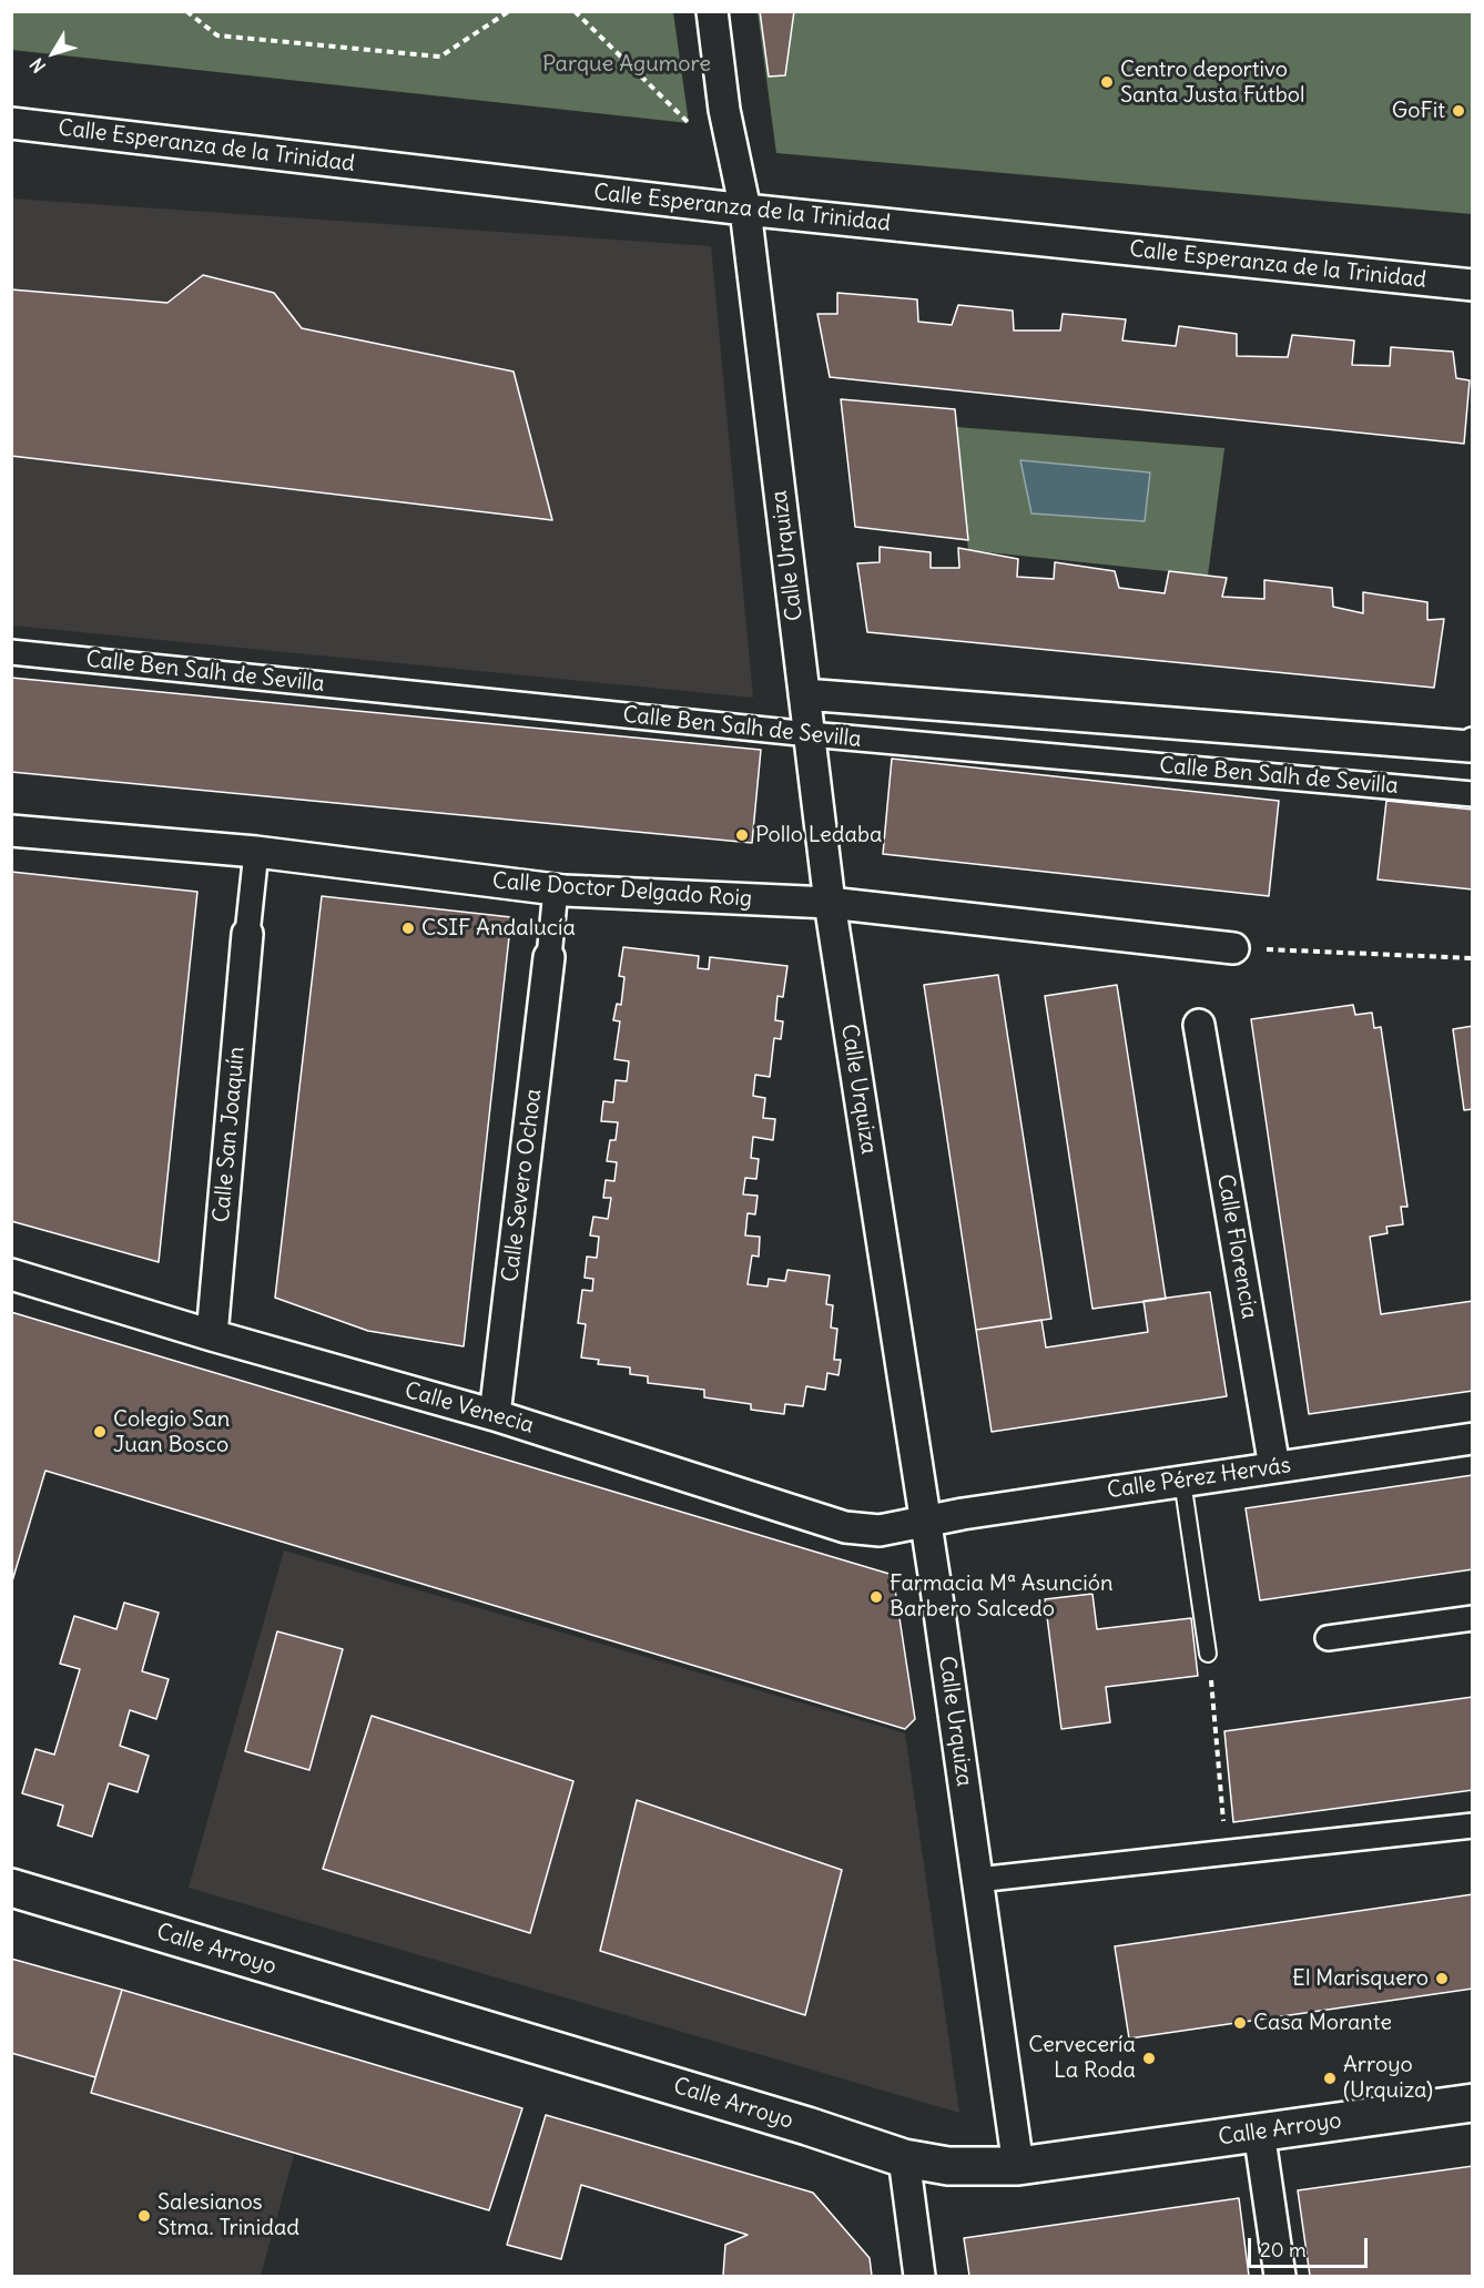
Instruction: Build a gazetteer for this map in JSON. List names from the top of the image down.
{
  "streets": {
    "main road": ["Calle Arroyo"],
    "street": [
      "Calle Esperanza de la Trinidad",
      "Calle Urquiza",
      "Calle Ben Salh de Sevilla",
      "Calle Doctor Delgado Roig",
      "Calle San Joaquín",
      "Calle Severo Ochoa",
      "Calle Florencia",
      "Calle Venecia",
      "Calle Pérez Hervás"
    ]
  },
  "crossings": [
    ["Calle Esperanza de la Trinidad", "Calle Urquiza"],
    ["Calle Urquiza", "Calle Ben Salh de Sevilla"],
    ["Calle Urquiza", "Calle Doctor Delgado Roig"],
    ["Calle Urquiza", "Calle Venecia"],
    ["Calle Urquiza", "Calle Pérez Hervás"],
    ["Calle Urquiza", "Calle Arroyo"],
    ["Calle San Joaquín", "Calle Venecia"],
    ["Calle Severo Ochoa", "Calle Venecia"],
    ["Calle Florencia", "Calle Pérez Hervás"],
    ["Calle Venecia", "Calle Pérez Hervás"]
  ],
  "parks": ["Parque Agumore"],
  "places": [
    "Centro deportivo Santa Justa Fútbol",
    "GoFit",
    "Pollo Ledaba",
    "CSIF Andalucía",
    "Colegio San Juan Bosco",
    "Farmacia Mª Asunción Barbero Salcedo",
    "El Marisquero",
    "Casa Morante",
    "Cervecería La Roda",
    "Arroyo (Urquiza)",
    "Salesianos Stma. Trinidad"
  ],
  "scale_bar": "20 m",
  "north": "bottom left"
}
